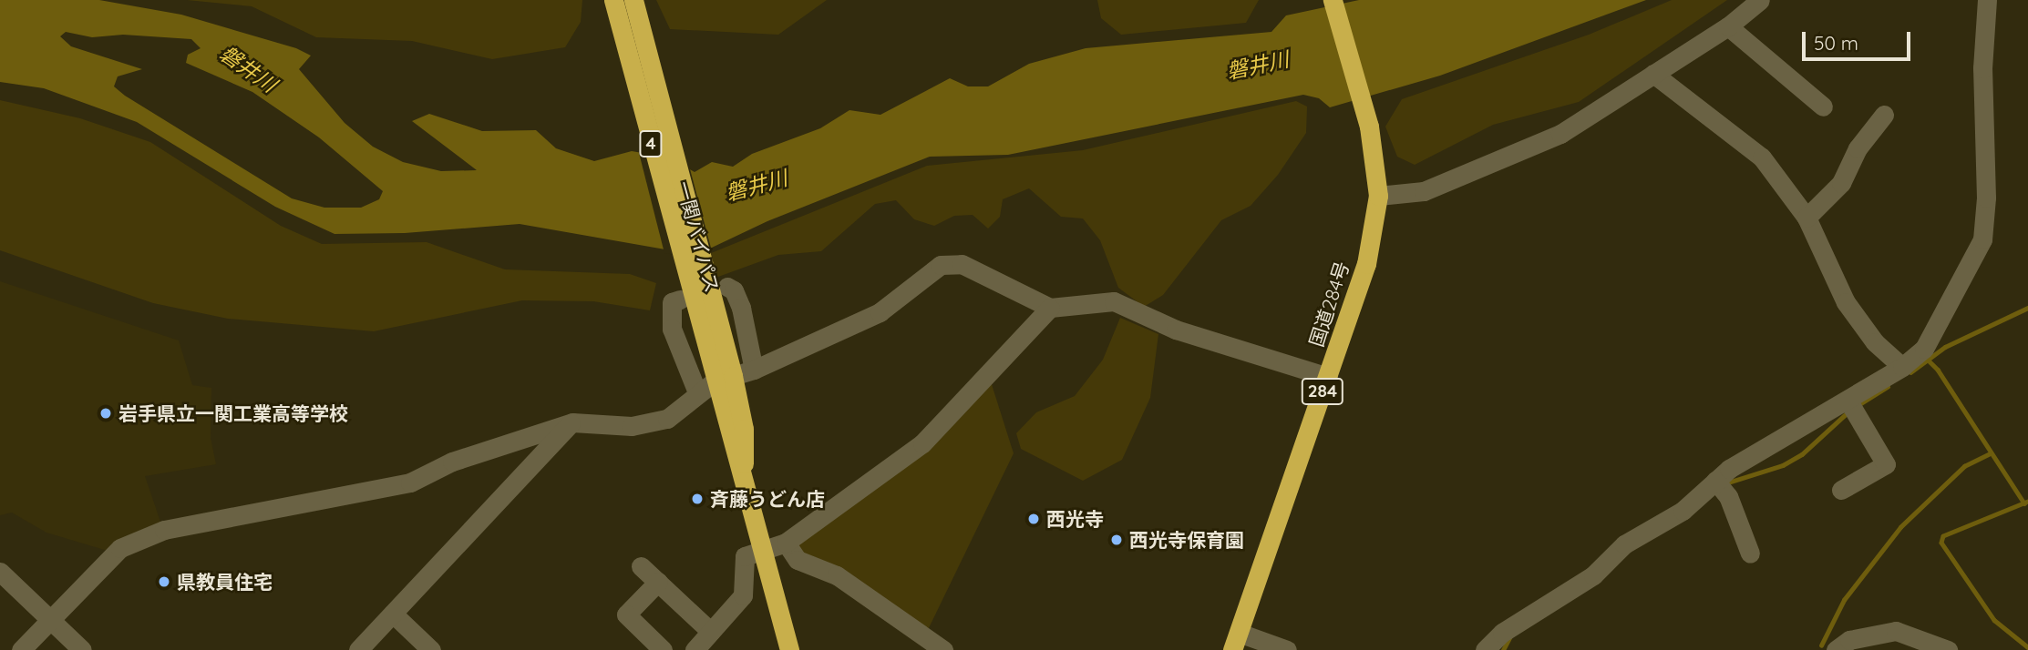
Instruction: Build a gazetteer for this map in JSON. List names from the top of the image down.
{
  "streets": {
    "highway": [
      "4",
      "一関バイパス",
      "国道284号",
      "284"
    ]
  },
  "water": ["磐井川"],
  "places": [
    "岩手県立一関工業高等学校",
    "斉藤うどん店",
    "西光寺",
    "西光寺保育園",
    "県教員住宅"
  ],
  "scale_bar": "50 m"
}
